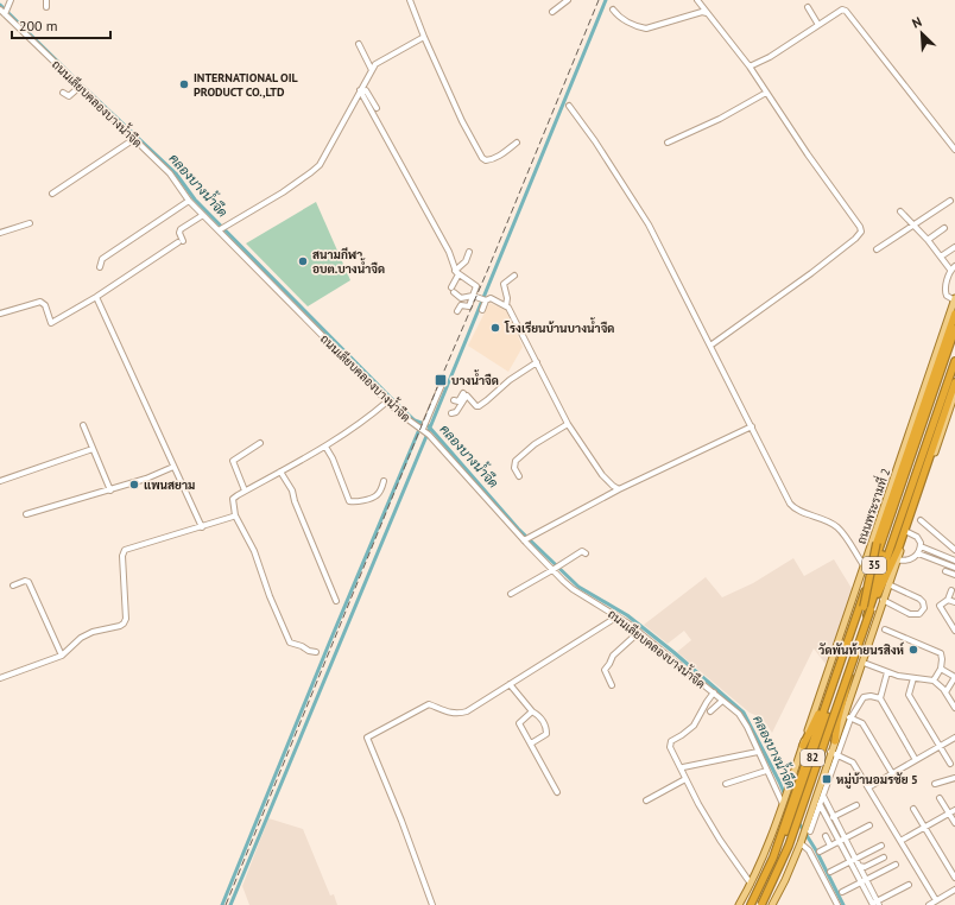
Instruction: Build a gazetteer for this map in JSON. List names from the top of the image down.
{
  "streets": {
    "highway": ["ถนนพระรามที่ 2", "35", "82"],
    "street": ["ถนนเลียบคลองบางน้ำจืด"]
  },
  "crossings": [
    ["ถนนเลียบคลองบางน้ำจืด", "ถนนพระรามที่ 2"],
    ["ถนนพระรามที่ 2", "82"],
    ["35", "82"]
  ],
  "water": ["คลองบางน้ำจืด"],
  "places": {
    "other": [
      "INTERNATIONAL OIL PRODUCT CO.,LTD",
      "สนามกีฬา อบต.บางน้ำจืด",
      "โรงเรียนบ้านบางนํ้าจืด",
      "แพนสยาม",
      "วัดพันท้ายนรสิงห์"
    ],
    "transit": ["บางน้ำจืด", "หมู่บ้านอมรชัย 5"]
  },
  "scale_bar": "200 m",
  "north": "top left"
}
